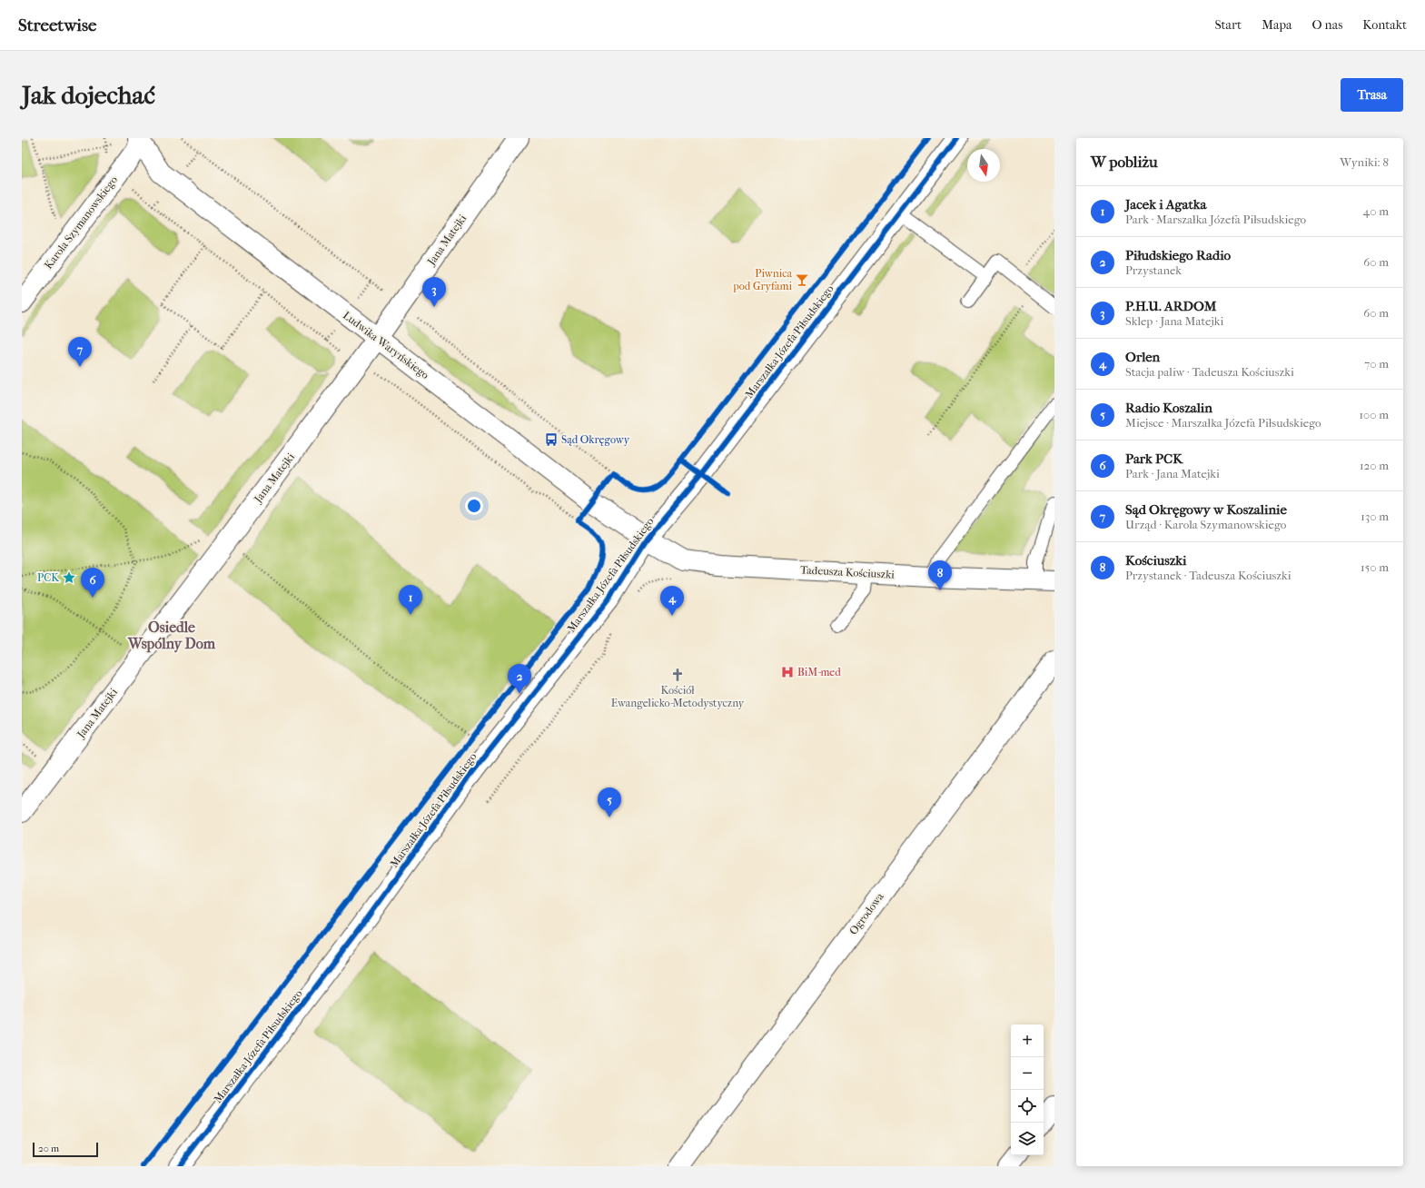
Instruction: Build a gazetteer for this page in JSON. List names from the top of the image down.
{
  "streets": {
    "street": [
      "Karola Szymanowskiego",
      "Jana Matejki",
      "Marszałka Józefa Piłsudskiego",
      "Ludwika Waryńskiego",
      "Tadeusza Kościuszki",
      "Ogrodowa"
    ]
  },
  "crossings": [
    ["Karola Szymanowskiego", "Ludwika Waryńskiego"],
    ["Jana Matejki", "Ludwika Waryńskiego"],
    ["Marszałka Józefa Piłsudskiego", "Ludwika Waryńskiego"],
    ["Marszałka Józefa Piłsudskiego", "Tadeusza Kościuszki"],
    ["Ludwika Waryńskiego", "Tadeusza Kościuszki"]
  ],
  "districts": ["Osiedle Wspólny Dom"],
  "places": {
    "bar": ["Piwnica pod Gryfami"],
    "bus stop": ["Sąd Okręgowy"],
    "place": ["PCK"],
    "hospital": ["BiM-med"],
    "church": ["Kościół Ewangelicko-Metodystyczny"]
  },
  "scale_bar": "20 m",
  "north": "bottom",
  "page": {
    "header": "Streetwise",
    "nav": [
      "Start",
      "Mapa",
      "O nas",
      "Kontakt"
    ],
    "buttons": "Trasa",
    "title": "Jak dojechać",
    "heading": ["W pobliżu", "Wyniki: 8"],
    "list": [
      {
        "mark": "1",
        "name": "Jacek i Agatka",
        "note": "Park · Marszałka Józefa Piłsudskiego",
        "value": "40 m"
      },
      {
        "mark": "2",
        "name": "Piłudskiego Radio",
        "note": "Przystanek",
        "value": "60 m"
      },
      {
        "mark": "3",
        "name": "P.H.U. ARDOM",
        "note": "Sklep · Jana Matejki",
        "value": "60 m"
      },
      {
        "mark": "4",
        "name": "Orlen",
        "note": "Stacja paliw · Tadeusza Kościuszki",
        "value": "70 m"
      },
      {
        "mark": "5",
        "name": "Radio Koszalin",
        "note": "Miejsce · Marszałka Józefa Piłsudskiego",
        "value": "100 m"
      },
      {
        "mark": "6",
        "name": "Park PCK",
        "note": "Park · Jana Matejki",
        "value": "120 m"
      },
      {
        "mark": "7",
        "name": "Sąd Okręgowy w Koszalinie",
        "note": "Urząd · Karola Szymanowskiego",
        "value": "130 m"
      },
      {
        "mark": "8",
        "name": "Kościuszki",
        "note": "Przystanek · Tadeusza Kościuszki",
        "value": "150 m"
      }
    ],
    "pins": [
      "3",
      "7",
      "8",
      "6",
      "1",
      "4",
      "2",
      "5"
    ],
    "map_buttons": ["+", "−"],
    "scale": "20 m"
  }
}
